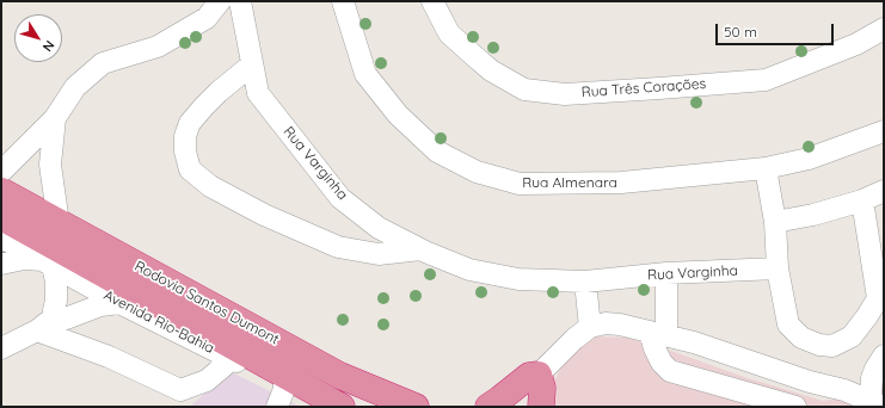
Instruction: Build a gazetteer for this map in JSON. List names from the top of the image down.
{
  "streets": {
    "highway": ["Rodovia Santos Dumont"],
    "street": [
      "Rua Três Corações",
      "Rua Varginha",
      "Rua Almenara",
      "Avenida Rio-Bahia"
    ]
  },
  "crossings": [
    ["Rodovia Santos Dumont", "Avenida Rio-Bahia"]
  ],
  "scale_bar": "50 m",
  "north": "bottom right"
}
